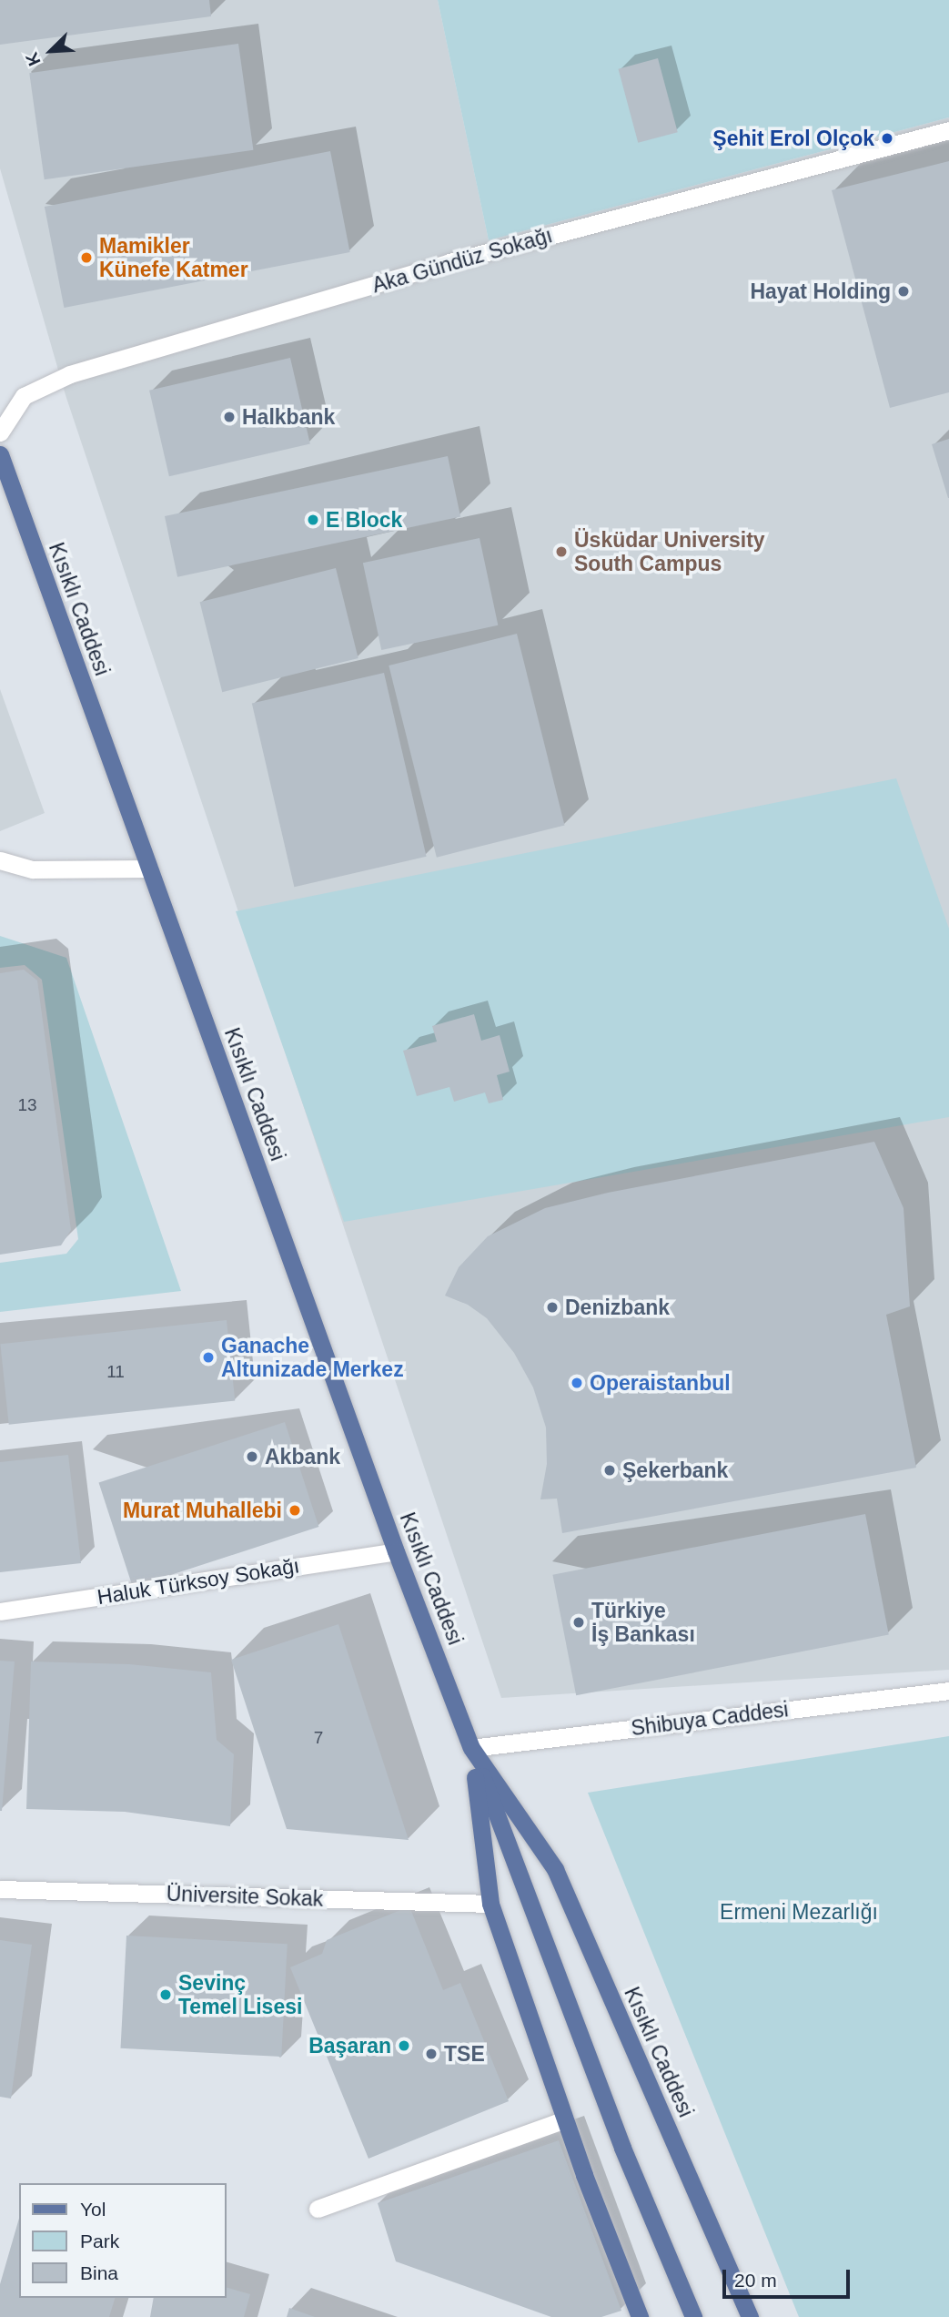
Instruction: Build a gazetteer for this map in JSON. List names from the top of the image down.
{
  "streets": {
    "main road": ["Kısıklı Caddesi"],
    "street": [
      "Aka Gündüz Sokağı",
      "Haluk Türksoy Sokağı",
      "Shibuya Caddesi",
      "Üniversite Sokak"
    ]
  },
  "crossings": [
    ["Kısıklı Caddesi", "Haluk Türksoy Sokağı"],
    ["Kısıklı Caddesi", "Shibuya Caddesi"],
    ["Kısıklı Caddesi", "Üniversite Sokak"]
  ],
  "parks": ["Ermeni Mezarlığı"],
  "places": [
    "Şehit Erol Olçok",
    "Mamikler Künefe Katmer",
    "Hayat Holding",
    "Halkbank",
    "E Block",
    "Üsküdar University South Campus",
    "Denizbank",
    "Ganache Altunizade Merkez",
    "Operaistanbul",
    "Akbank",
    "Şekerbank",
    "Murat Muhallebi",
    "Türkiye İş Bankası",
    "Sevinç Temel Lisesi",
    "Başaran",
    "TSE"
  ],
  "house_numbers": ["13", "11", "7"],
  "legend": ["Yol", "Park", "Bina"],
  "scale_bar": "20 m",
  "north": "bottom left"
}
